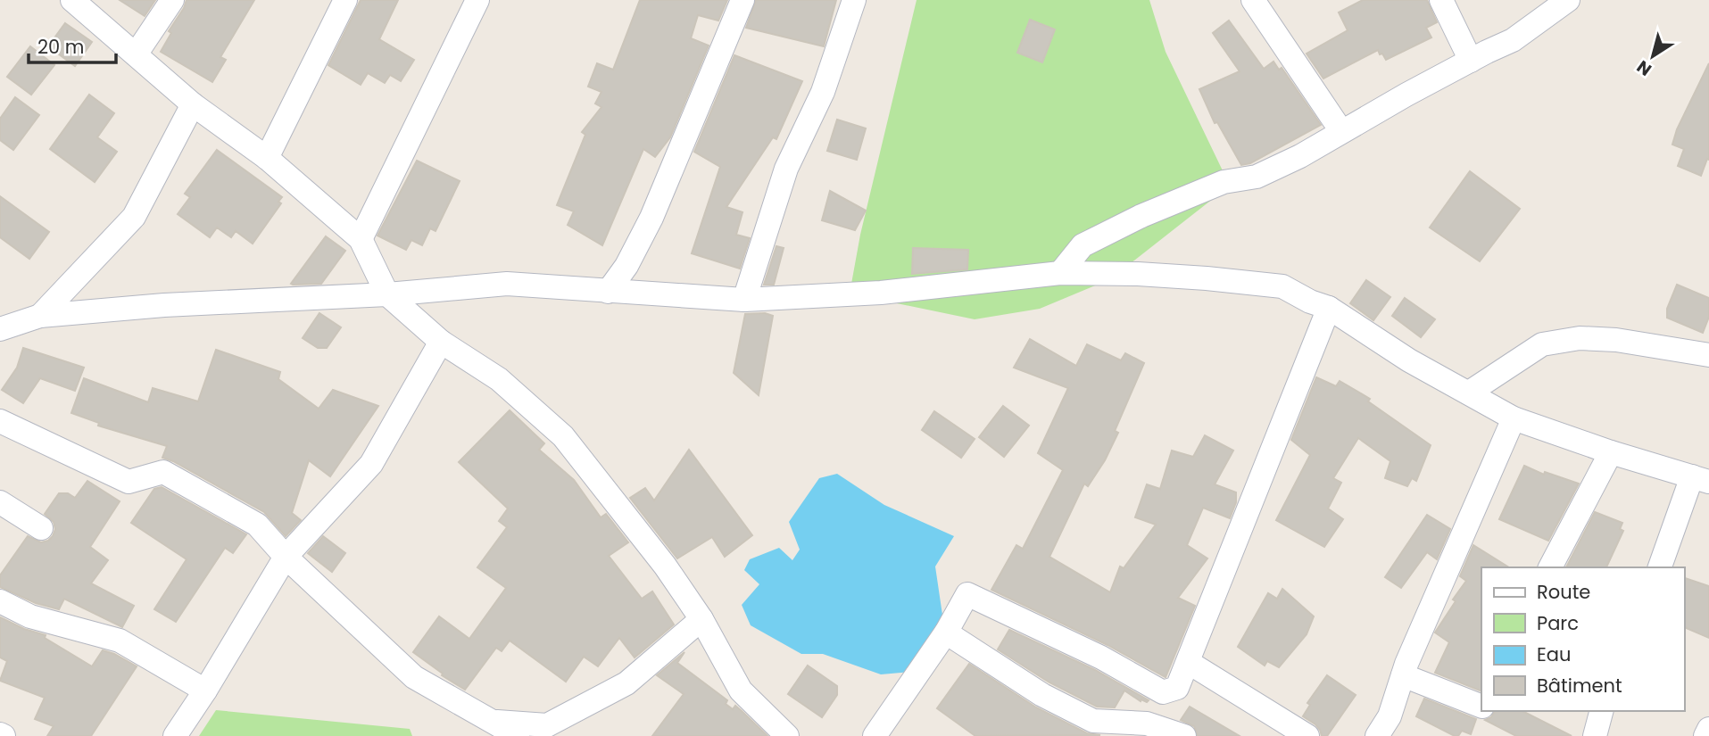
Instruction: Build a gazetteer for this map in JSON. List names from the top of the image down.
{
  "legend": [
    "Route",
    "Parc",
    "Eau",
    "Bâtiment"
  ],
  "scale_bar": "20 m",
  "north": "bottom left"
}
